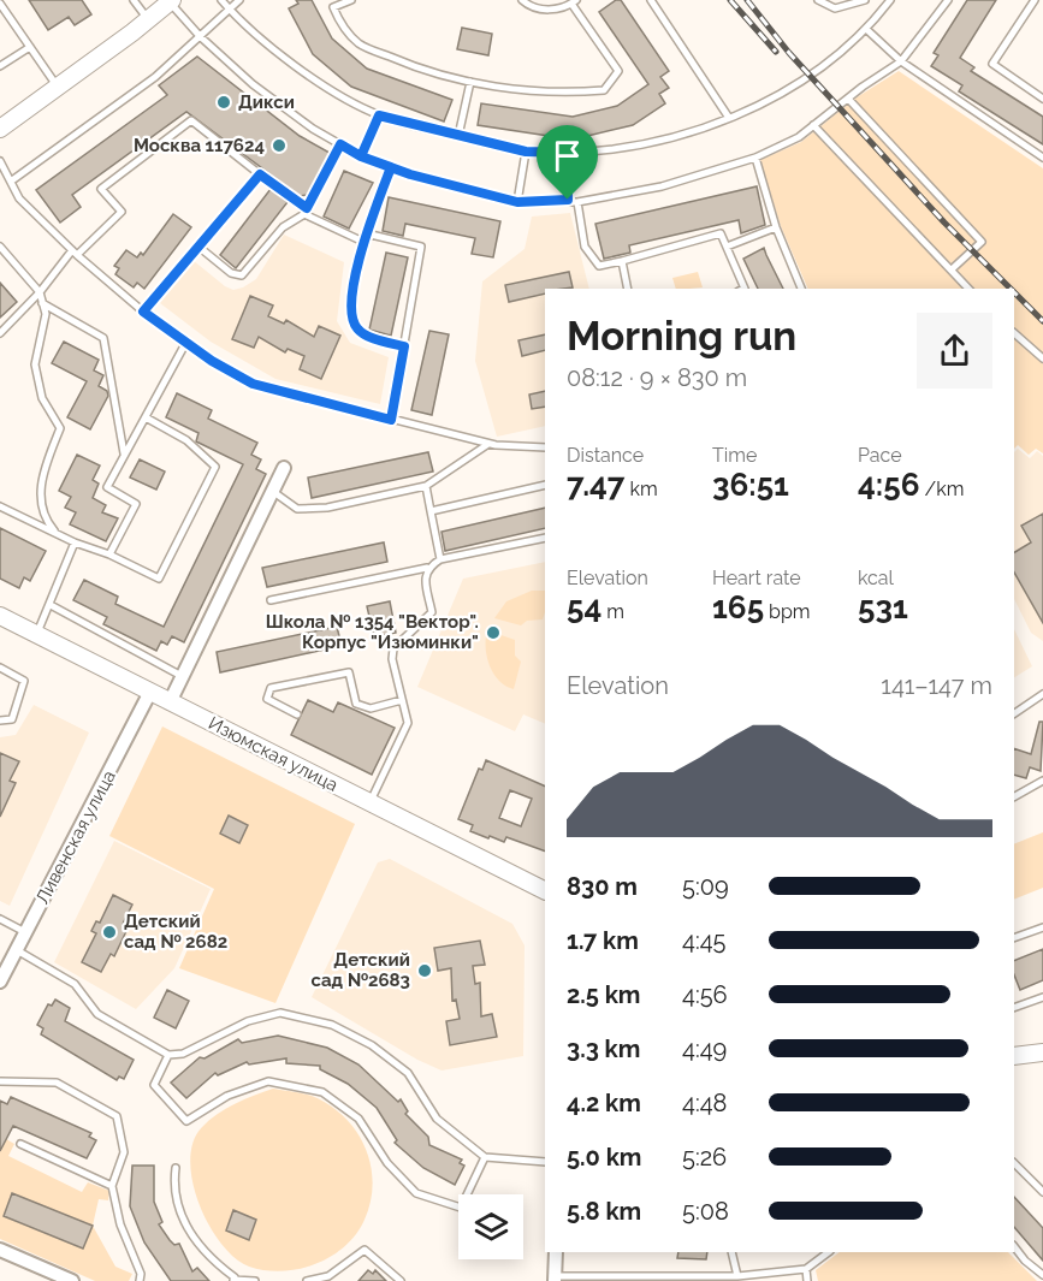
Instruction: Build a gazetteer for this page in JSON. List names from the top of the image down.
{
  "streets": {
    "street": ["Изюмская улица", "Ливенская улица"]
  },
  "crossings": [
    ["Изюмская улица", "Ливенская улица"]
  ],
  "places": [
    "Дикси",
    "Москва 117624",
    "Школа № 1354 \"Вектор\". Корпус \"Изюминки\"",
    "Детский сад № 2682",
    "Детский сад №2683"
  ],
  "page": {
    "heading": ["Morning run", "08:12 · 9 × 830 m"],
    "stats": [
      ["Distance", "7.47 km"],
      ["Time", "36:51"],
      ["Pace", "4:56 /km"],
      ["Elevation", "54 m"],
      ["Heart rate", "165 bpm"],
      ["kcal", "531"]
    ],
    "chart": ["Elevation", "141–147 m"],
    "list": [
      {
        "name": "830 m",
        "note": "5:09"
      },
      {
        "name": "1.7 km",
        "note": "4:45"
      },
      {
        "name": "2.5 km",
        "note": "4:56"
      },
      {
        "name": "3.3 km",
        "note": "4:49"
      },
      {
        "name": "4.2 km",
        "note": "4:48"
      },
      {
        "name": "5.0 km",
        "note": "5:26"
      },
      {
        "name": "5.8 km",
        "note": "5:08"
      }
    ]
  }
}
